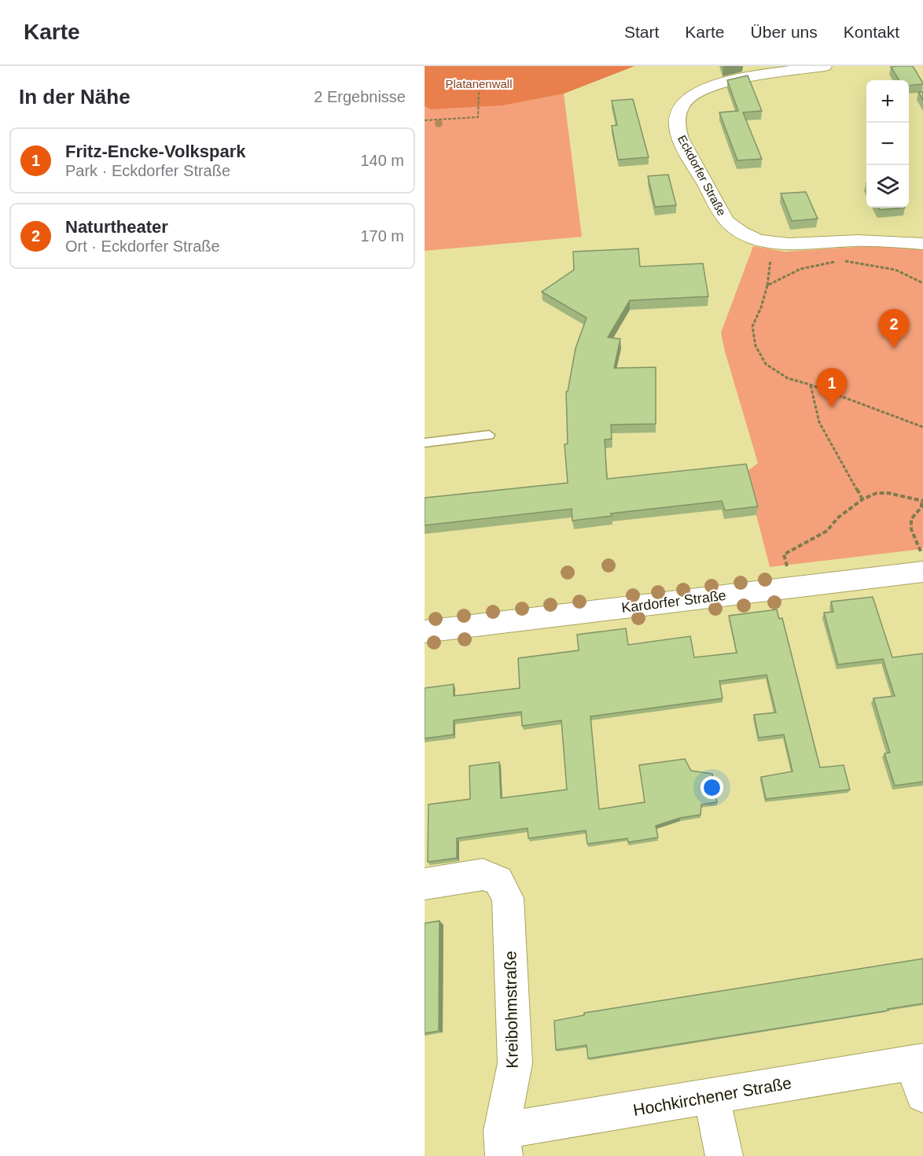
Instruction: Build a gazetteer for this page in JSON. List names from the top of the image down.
{
  "streets": {
    "street": [
      "Eckdorfer Straße",
      "Kardorfer Straße",
      "Kreibohmstraße",
      "Hochkirchener Straße"
    ]
  },
  "crossings": [
    ["Kreibohmstraße", "Hochkirchener Straße"]
  ],
  "parks": ["Platanenwall"],
  "page": {
    "header": "Karte",
    "nav": [
      "Start",
      "Karte",
      "Über uns",
      "Kontakt"
    ],
    "heading": ["In der Nähe", "2 Ergebnisse"],
    "map_buttons": ["+", "−"],
    "list": [
      {
        "mark": "1",
        "name": "Fritz-Encke-Volkspark",
        "note": "Park · Eckdorfer Straße",
        "value": "140 m"
      },
      {
        "mark": "2",
        "name": "Naturtheater",
        "note": "Ort · Eckdorfer Straße",
        "value": "170 m"
      }
    ],
    "pins": ["2", "1"]
  }
}
